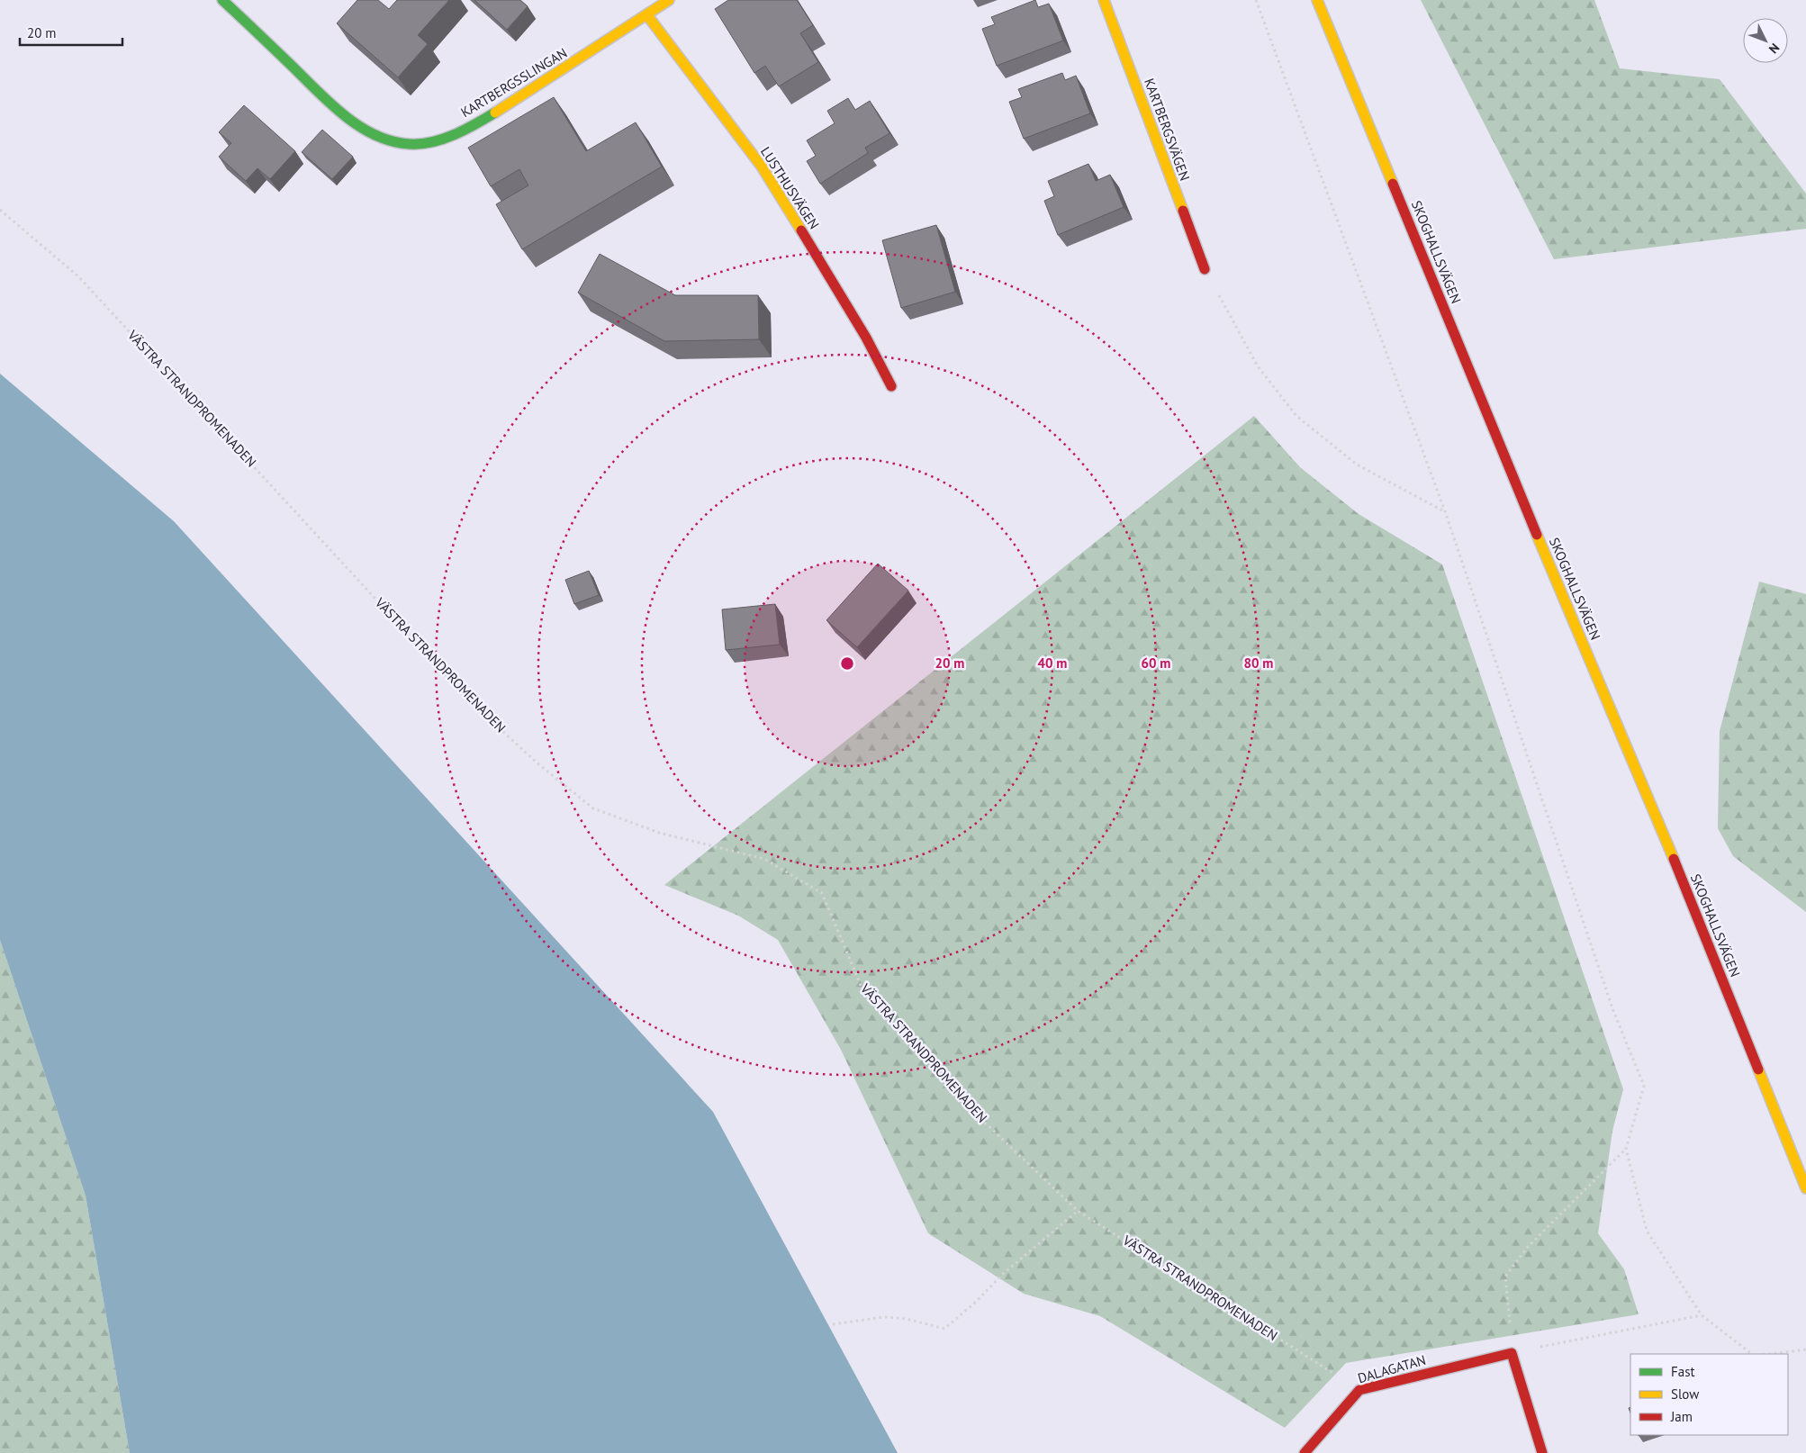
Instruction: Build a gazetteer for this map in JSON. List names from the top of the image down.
{
  "streets": {
    "street": [
      "KARTBERGSSLINGAN",
      "KARTBERGSVÄGEN",
      "LUSTHUSVÄGEN",
      "SKOGHALLSVÄGEN",
      "DALAGATAN"
    ],
    "path": ["VÄSTRA STRANDPROMENADEN"]
  },
  "crossings": [
    ["KARTBERGSSLINGAN", "LUSTHUSVÄGEN"],
    ["VÄSTRA STRANDPROMENADEN", "DALAGATAN"]
  ],
  "legend": ["Fast", "Slow", "Jam"],
  "scale_bar": "20 m",
  "north": "bottom right",
  "rings": [
    "20 m",
    "40 m",
    "60 m",
    "80 m"
  ]
}
